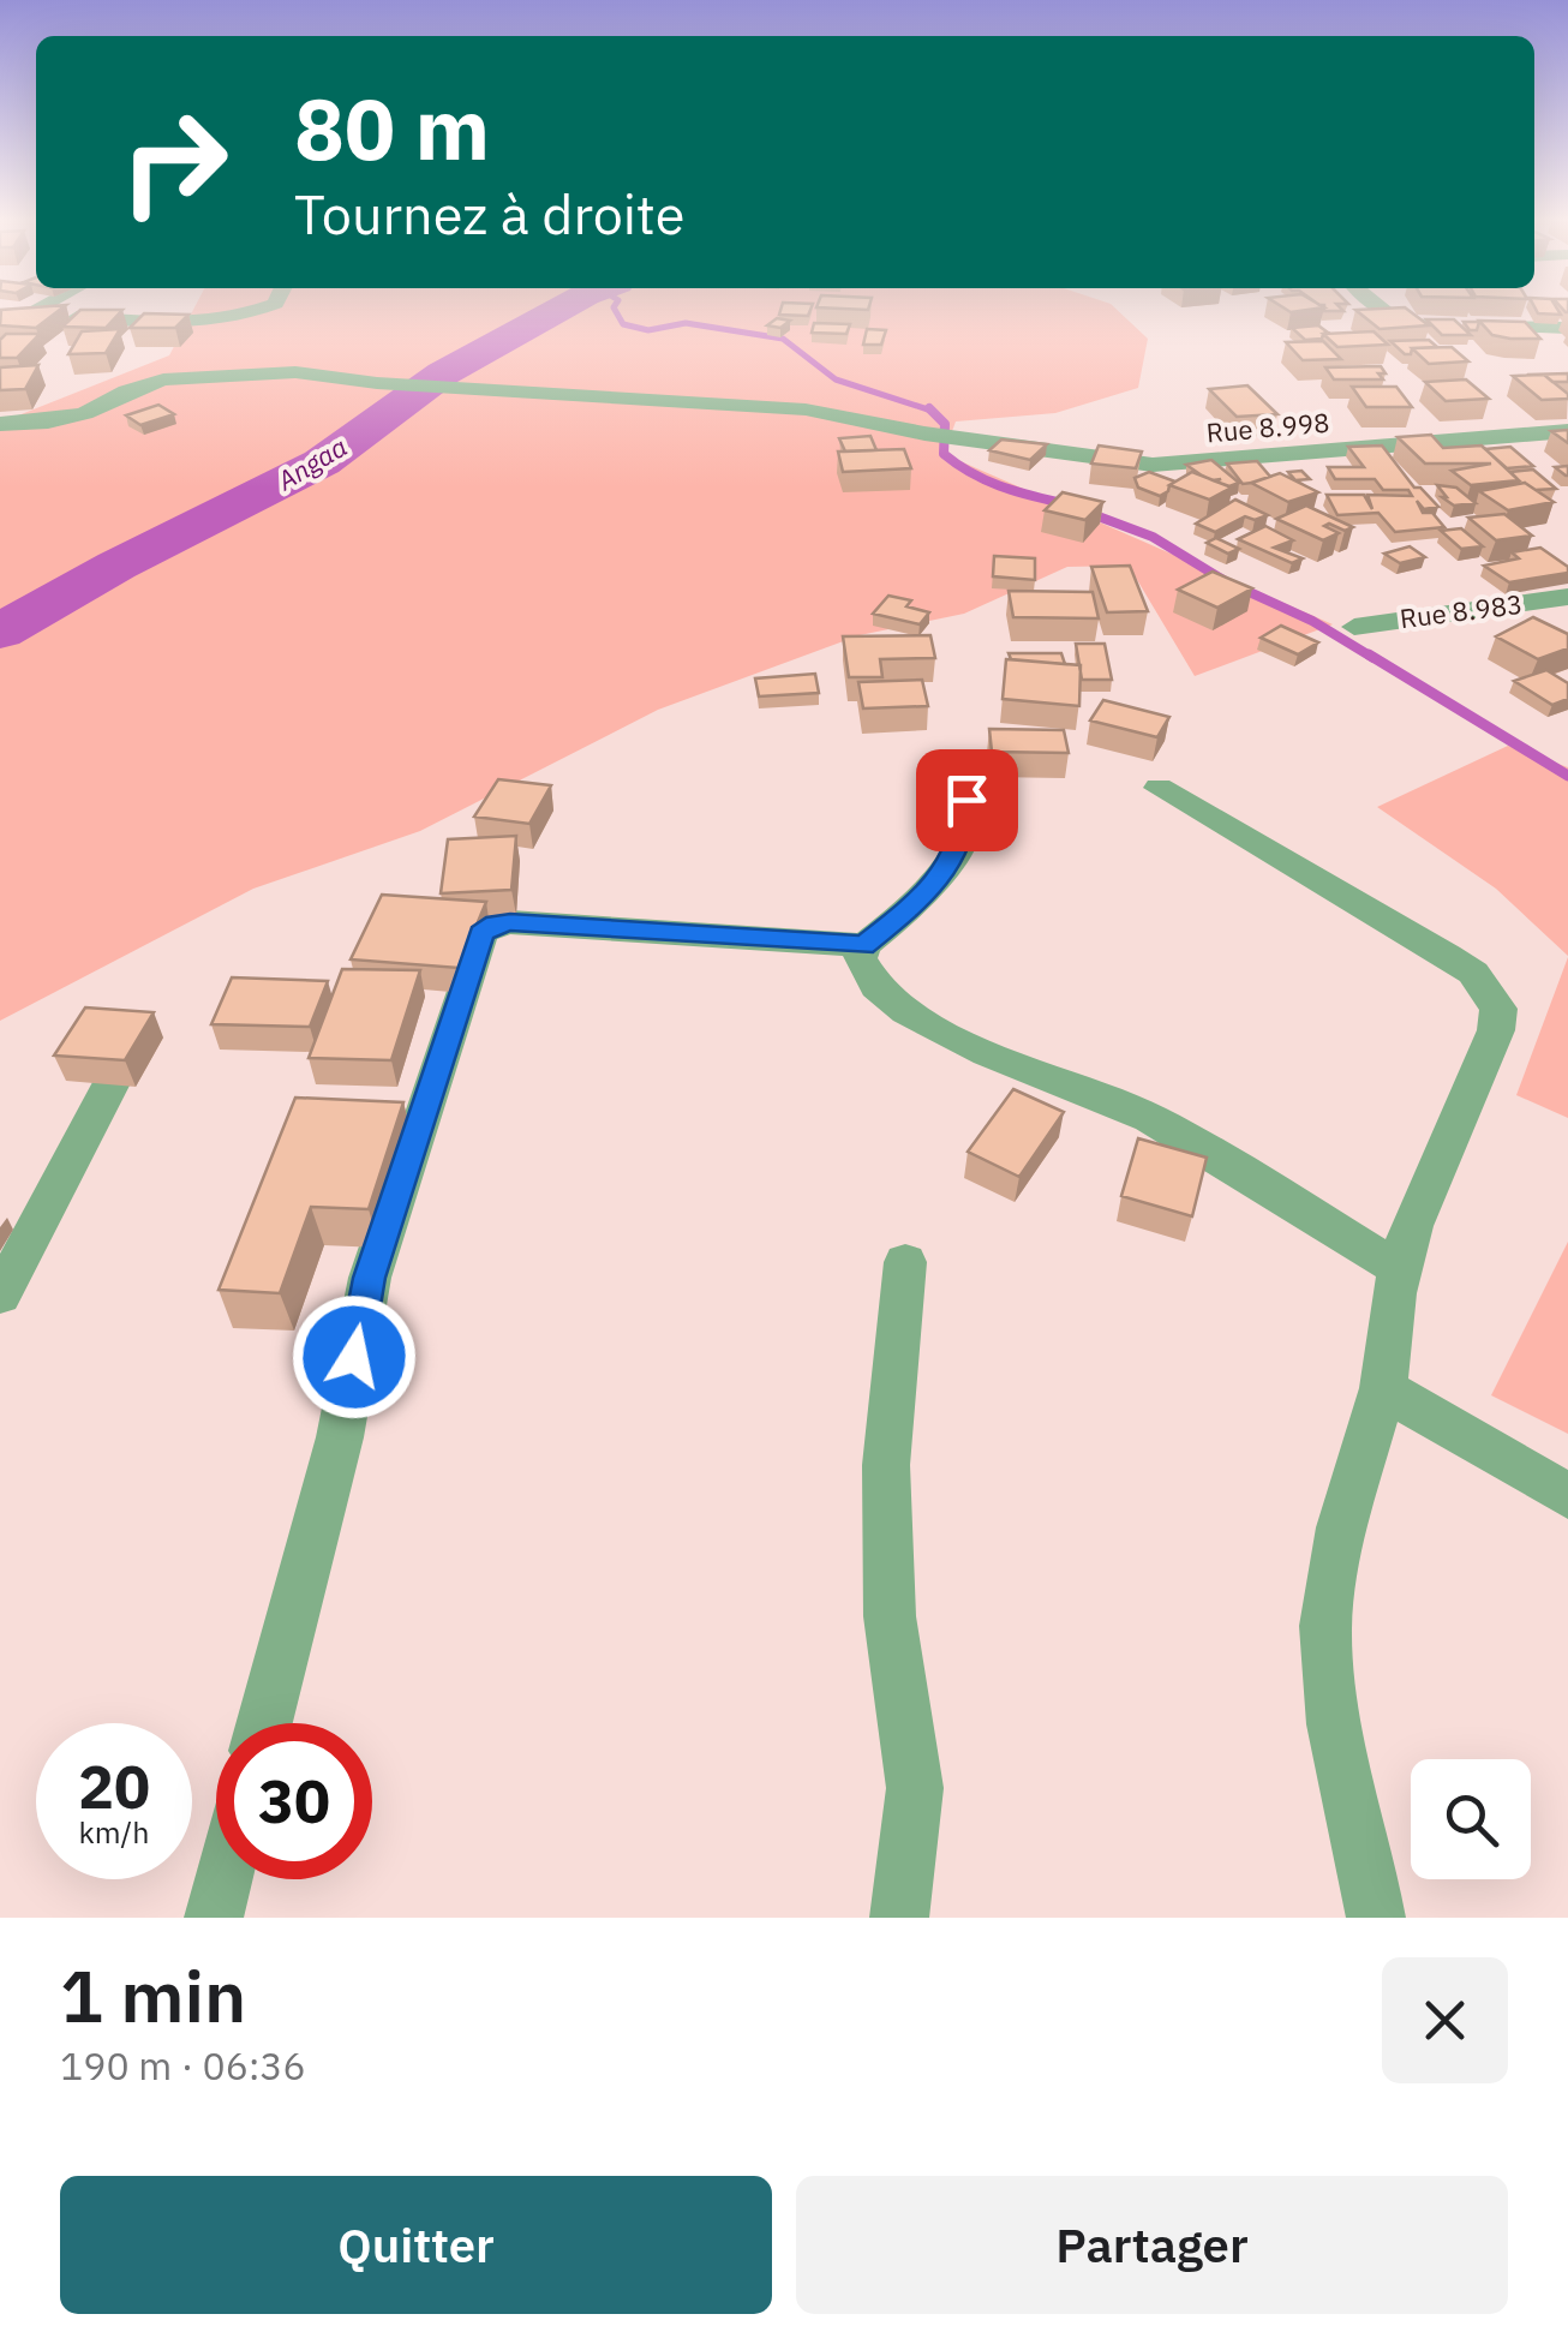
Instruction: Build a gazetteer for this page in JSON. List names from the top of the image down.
{
  "streets": {
    "street": ["Rue 8.998", "Rue 8.983"]
  },
  "water": ["Angaa"],
  "page": {
    "turn": ["80 m", "Tournez à droite"],
    "speed": "20 km/h",
    "limit": "30",
    "heading": ["1 min", "190 m · 06:36"],
    "buttons": ["Quitter", "Partager"]
  }
}
